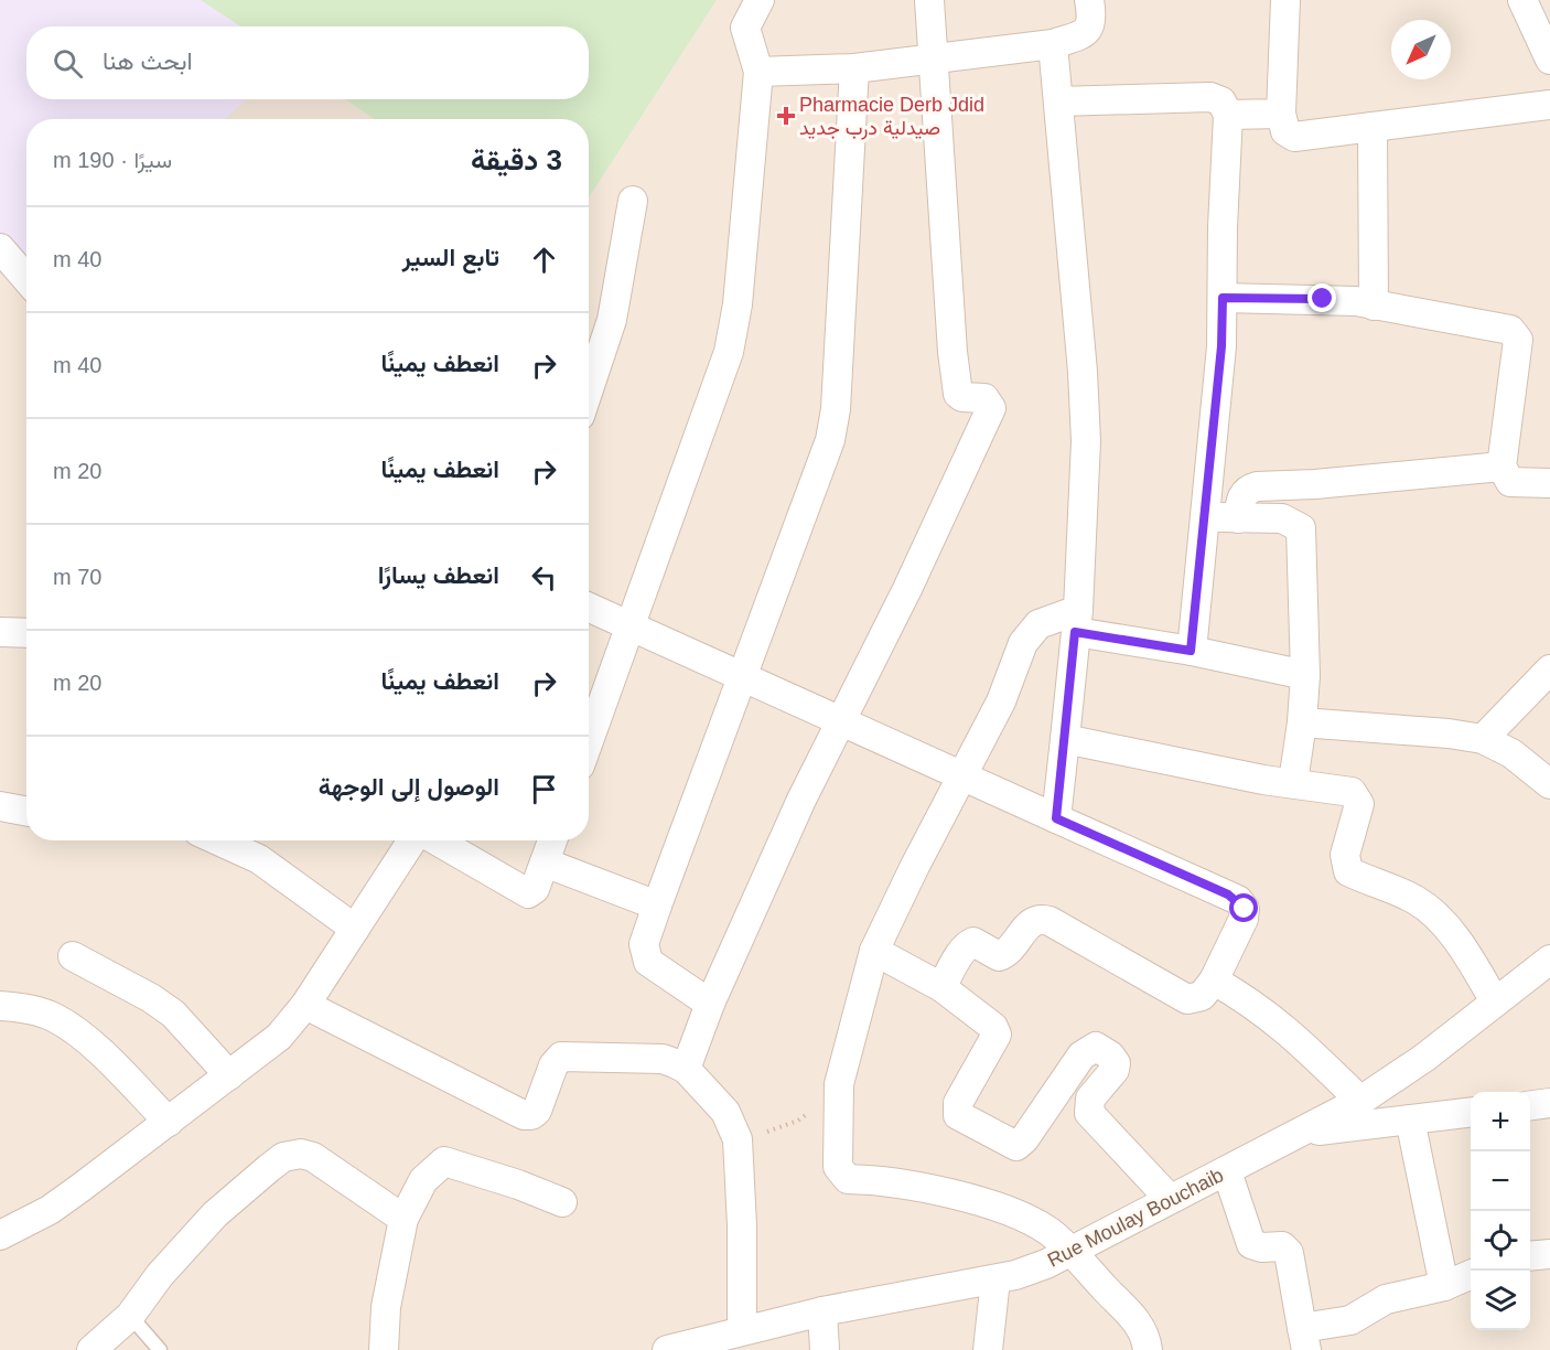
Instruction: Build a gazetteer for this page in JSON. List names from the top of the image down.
{
  "streets": {
    "street": ["Rue Moulay Bouchaib"]
  },
  "places": {
    "health": ["Pharmacie Derb Jdid صيدلية درب جديد"]
  },
  "north": "bottom left",
  "page": {
    "search": "ابحث هنا",
    "heading": ["3 دقيقة", "سيرًا · 190 m"],
    "list": [
      ["تابع السير", "40 m"],
      ["انعطف يمينًا", "40 m"],
      ["انعطف يمينًا", "20 m"],
      ["انعطف يسارًا", "70 m"],
      ["انعطف يمينًا", "20 m"],
      "الوصول إلى الوجهة"
    ],
    "map_buttons": ["+", "−"]
  }
}
